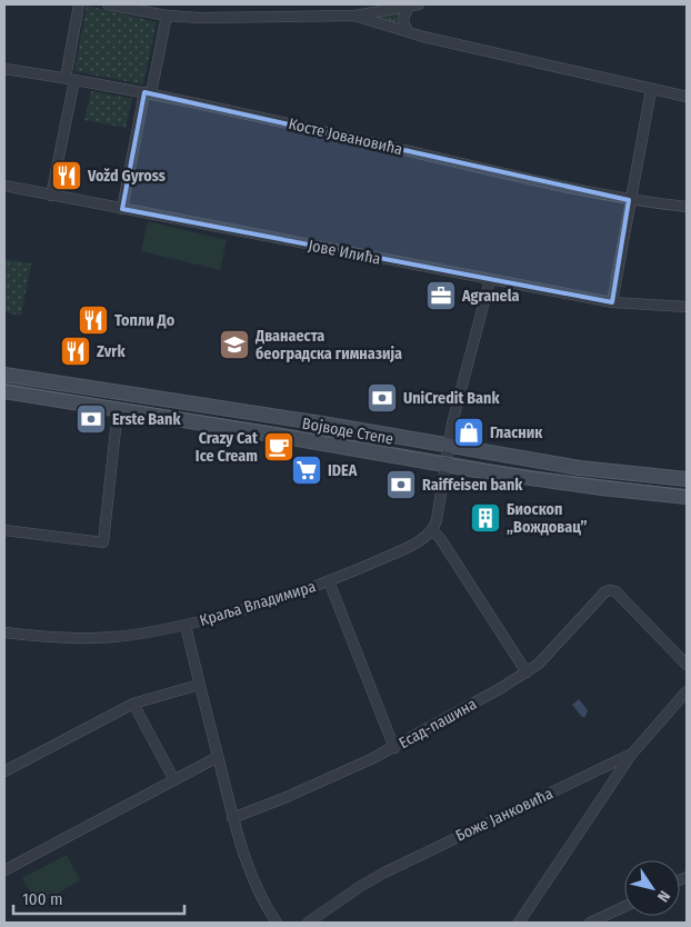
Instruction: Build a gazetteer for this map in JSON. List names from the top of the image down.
{
  "streets": {
    "main road": ["Војводе Степе"],
    "street": [
      "Косте Јовановића",
      "Јове Илића",
      "Краља Владимира",
      "Есад-пашина",
      "Боже Јанковића"
    ]
  },
  "places": {
    "restaurant": ["Vožd Gyross", "Топли До", "Zvrk"],
    "office": ["Agranela"],
    "school or university": ["Дванаеста београдска гимназија"],
    "bank": ["UniCredit Bank", "Erste Bank", "Raiffeisen bank"],
    "shop": ["Гласник"],
    "cafe": ["Crazy Cat Ice Cream"],
    "supermarket": ["IDEA"],
    "building": ["Биоскоп „Вождовац”"]
  },
  "scale_bar": "100 m",
  "north": "bottom right"
}
